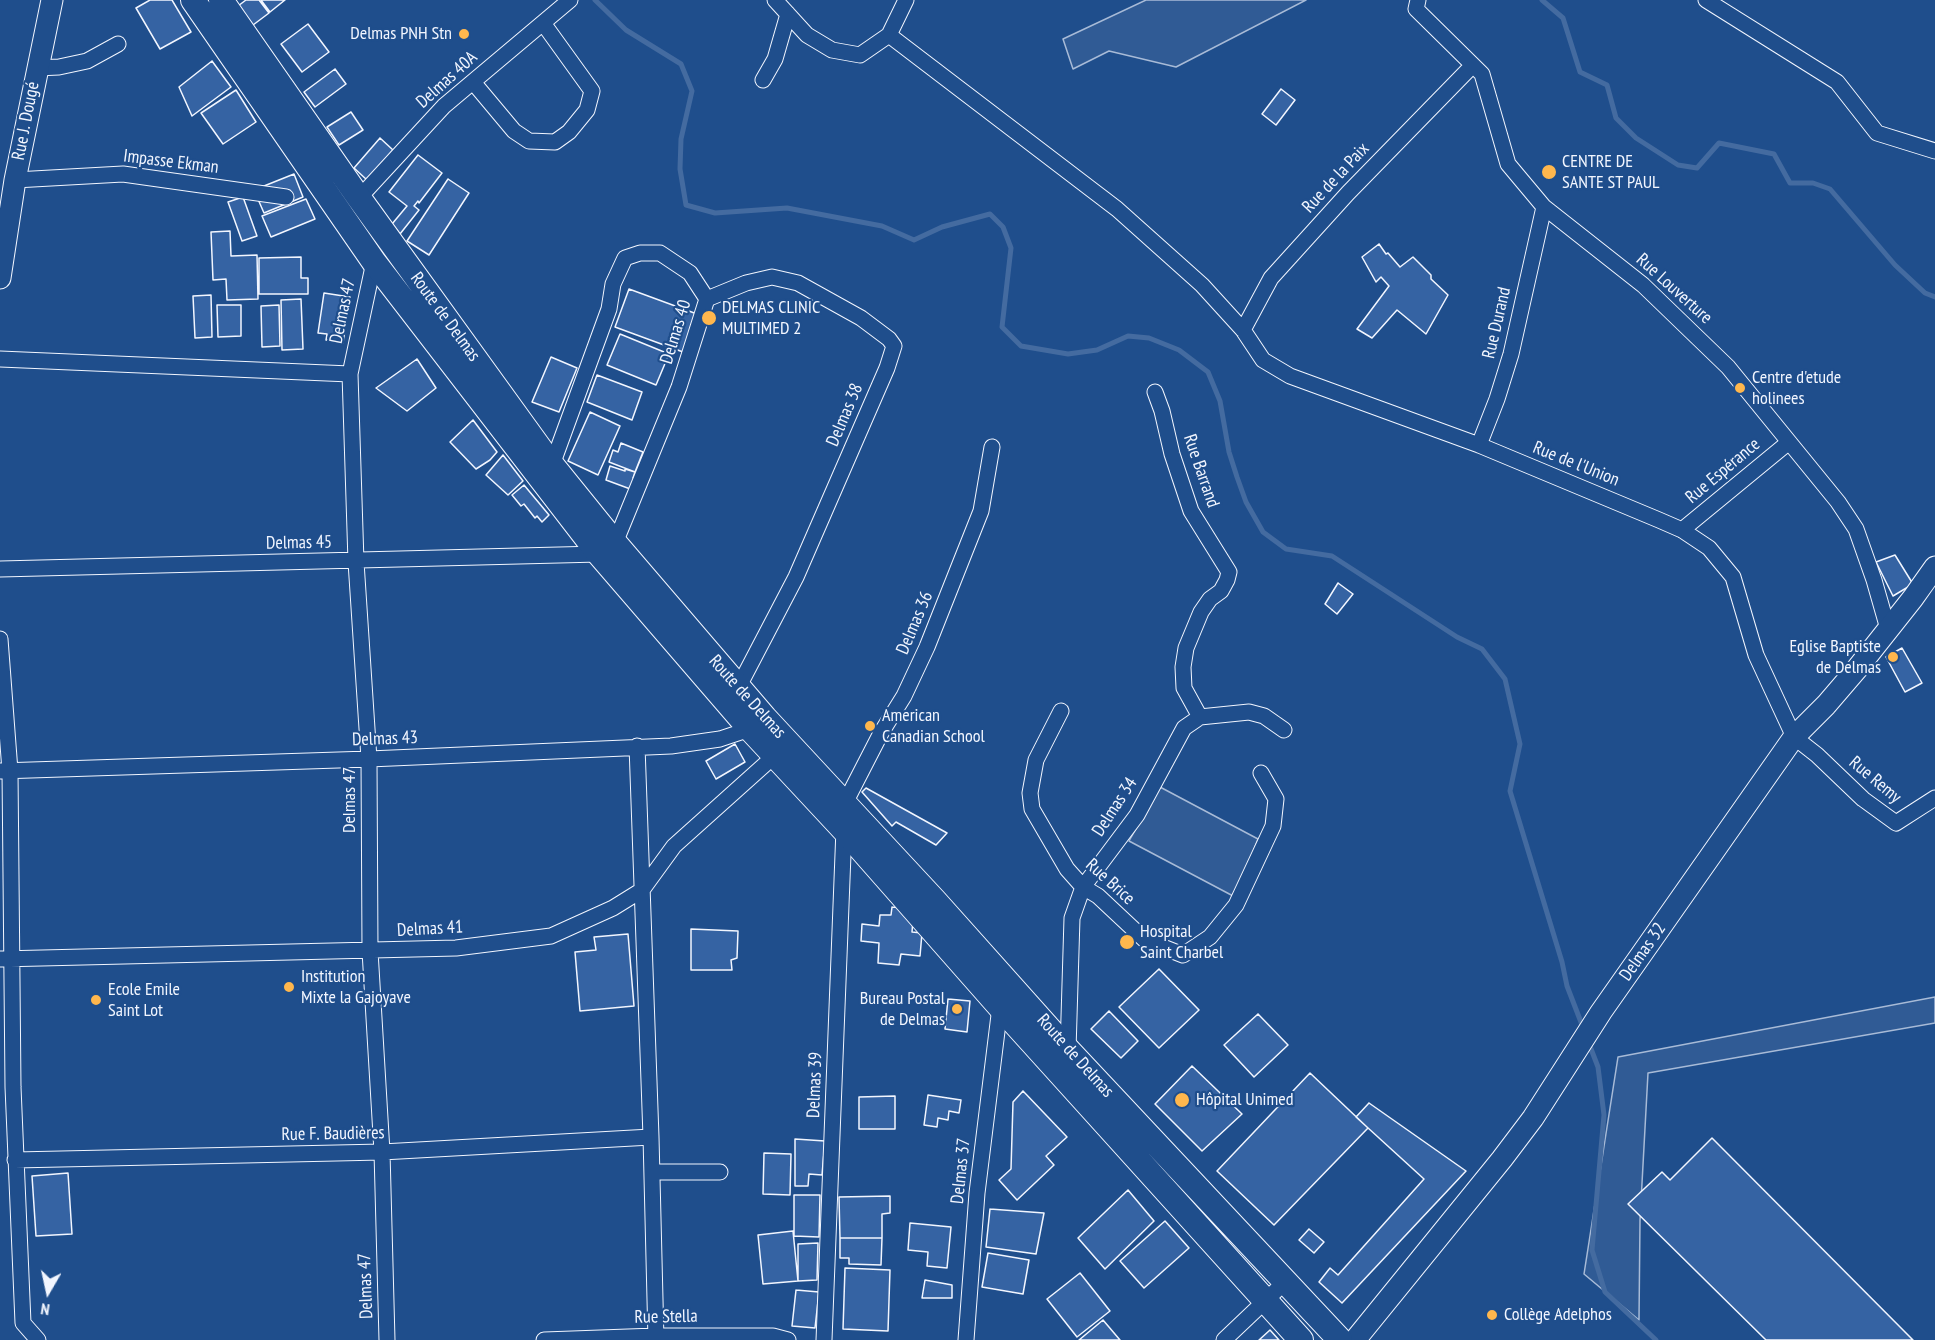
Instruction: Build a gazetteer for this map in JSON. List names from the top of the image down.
{
  "streets": {
    "main road": ["Route de Delmas"],
    "street": [
      "Delmas 40A",
      "Rue J. Dougé",
      "Impasse Ekman",
      "Rue de la Paix",
      "Rue Louverture",
      "Delmas 47",
      "Rue Durand",
      "Delmas 40",
      "Delmas 38",
      "Rue de l'Union",
      "Rue Barrand",
      "Rue Espérance",
      "Delmas 45",
      "Delmas 36",
      "Delmas 43",
      "Rue Remy",
      "Delmas 34",
      "Rue Brice",
      "Delmas 41",
      "Delmas 32",
      "Delmas 39",
      "Rue F. Baudières",
      "Delmas 37",
      "Rue Stella"
    ]
  },
  "crossings": [
    ["Delmas 40A", "Route de Delmas"],
    ["Rue J. Dougé", "Impasse Ekman"],
    ["Rue de la Paix", "Rue Louverture"],
    ["Rue de la Paix", "Rue de l'Union"],
    ["Rue Louverture", "Rue Durand"],
    ["Rue Louverture", "Rue Espérance"],
    ["Rue Louverture", "Delmas 32"],
    ["Delmas 47", "Route de Delmas"],
    ["Delmas 47", "Delmas 45"],
    ["Delmas 47", "Delmas 43"],
    ["Delmas 47", "Delmas 41"],
    ["Delmas 47", "Rue F. Baudières"],
    ["Route de Delmas", "Delmas 40"],
    ["Route de Delmas", "Delmas 38"],
    ["Route de Delmas", "Delmas 45"],
    ["Route de Delmas", "Delmas 36"],
    ["Route de Delmas", "Delmas 43"],
    ["Route de Delmas", "Delmas 34"],
    ["Route de Delmas", "Delmas 41"],
    ["Route de Delmas", "Delmas 39"],
    ["Route de Delmas", "Delmas 37"],
    ["Rue Durand", "Rue de l'Union"],
    ["Delmas 40", "Delmas 38"],
    ["Delmas 40", "Delmas 45"],
    ["Rue de l'Union", "Rue Espérance"],
    ["Rue de l'Union", "Rue Remy"],
    ["Rue de l'Union", "Delmas 32"],
    ["Rue Barrand", "Delmas 34"],
    ["Delmas 36", "Delmas 39"],
    ["Rue Remy", "Delmas 32"],
    ["Delmas 34", "Rue Brice"]
  ],
  "places": [
    "Delmas PNH Stn",
    "CENTRE DE SANTE ST PAUL",
    "DELMAS CLINIC MULTIMED 2",
    "Centre d'etude holinees",
    "Eglise Baptiste de Delmas",
    "American Canadian School",
    "Hospital Saint Charbel",
    "Institution Mixte la Gajoyave",
    "Ecole Emile Saint Lot",
    "Bureau Postal de Delmas",
    "Hôpital Unimed",
    "Collège Adelphos"
  ],
  "north": "bottom"
}
